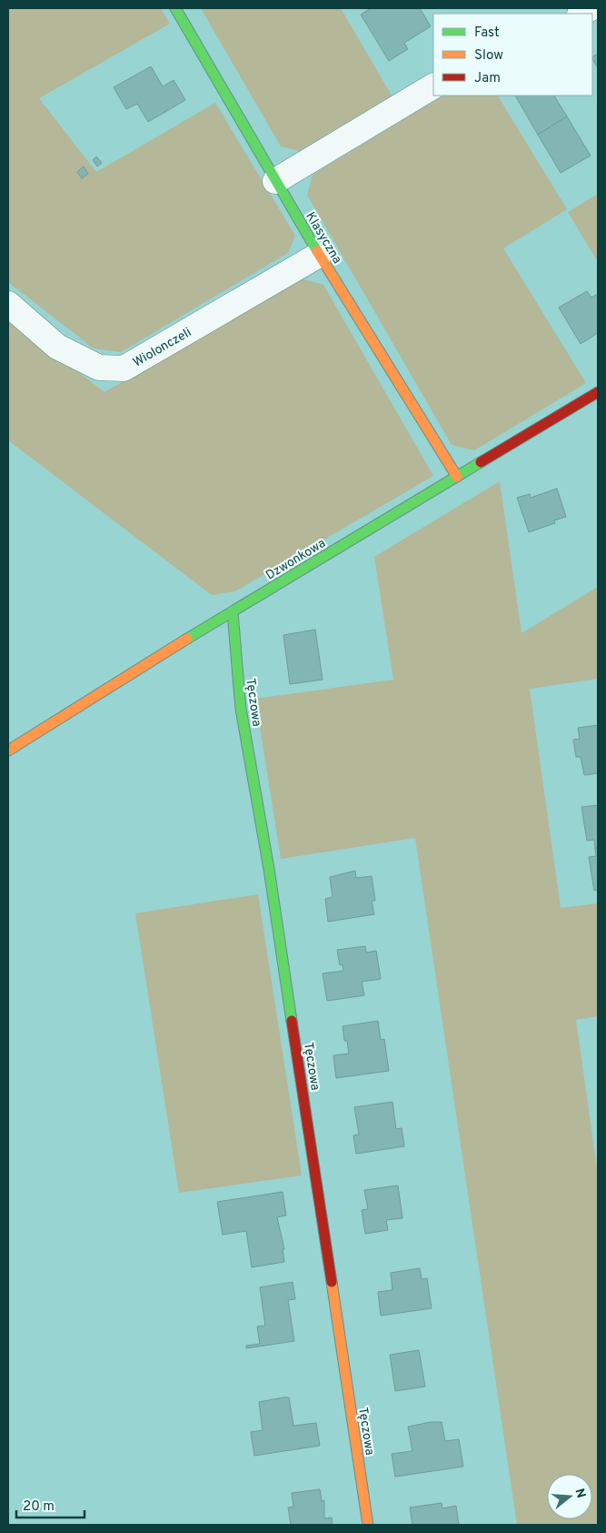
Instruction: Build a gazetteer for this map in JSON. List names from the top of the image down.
{
  "streets": {
    "street": [
      "Klasyczna",
      "Wiolonczeli",
      "Dzwonkowa",
      "Tęczowa"
    ]
  },
  "crossings": [
    ["Klasyczna", "Wiolonczeli"],
    ["Klasyczna", "Dzwonkowa"],
    ["Dzwonkowa", "Tęczowa"]
  ],
  "legend": ["Fast", "Slow", "Jam"],
  "scale_bar": "20 m",
  "north": "right"
}
